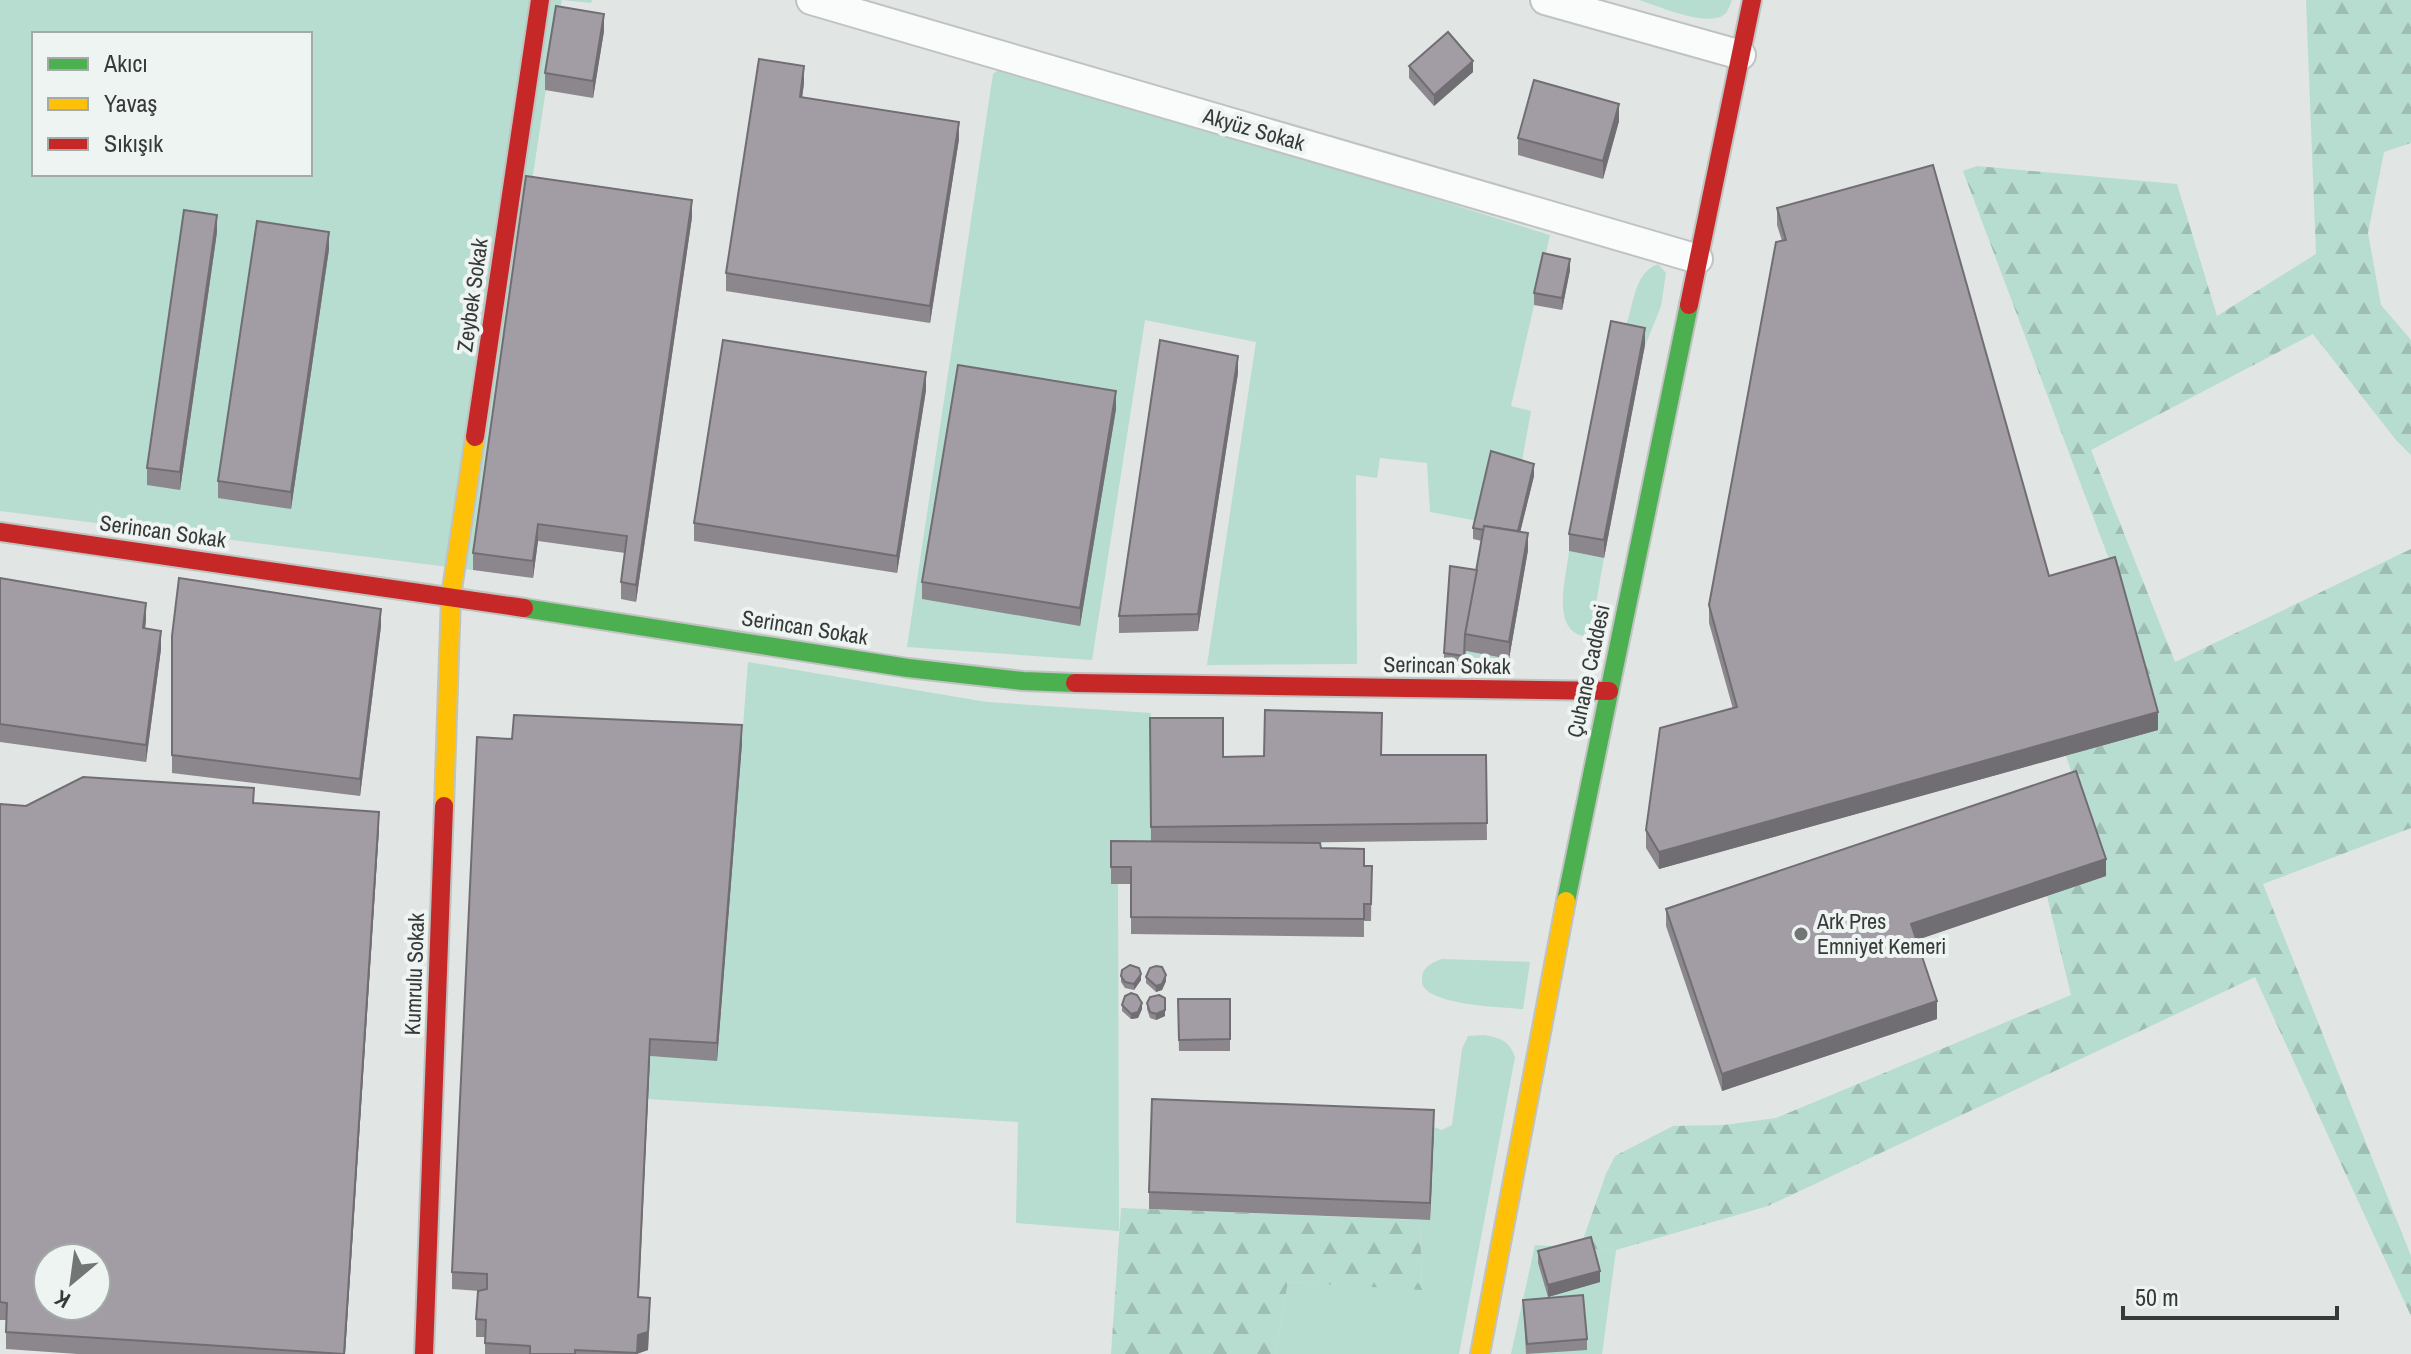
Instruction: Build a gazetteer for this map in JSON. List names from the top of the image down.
{
  "streets": {
    "street": [
      "Akyüz Sokak",
      "Zeybek Sokak",
      "Serincan Sokak",
      "Çuhane Caddesi",
      "Kumrulu Sokak"
    ]
  },
  "crossings": [
    ["Akyüz Sokak", "Çuhane Caddesi"],
    ["Zeybek Sokak", "Serincan Sokak"],
    ["Zeybek Sokak", "Kumrulu Sokak"],
    ["Serincan Sokak", "Çuhane Caddesi"],
    ["Serincan Sokak", "Kumrulu Sokak"]
  ],
  "places": ["Ark Pres Emniyet Kemeri"],
  "legend": ["Akıcı", "Yavaş", "Sıkışık"],
  "scale_bar": "50 m",
  "north": "bottom left"
}
